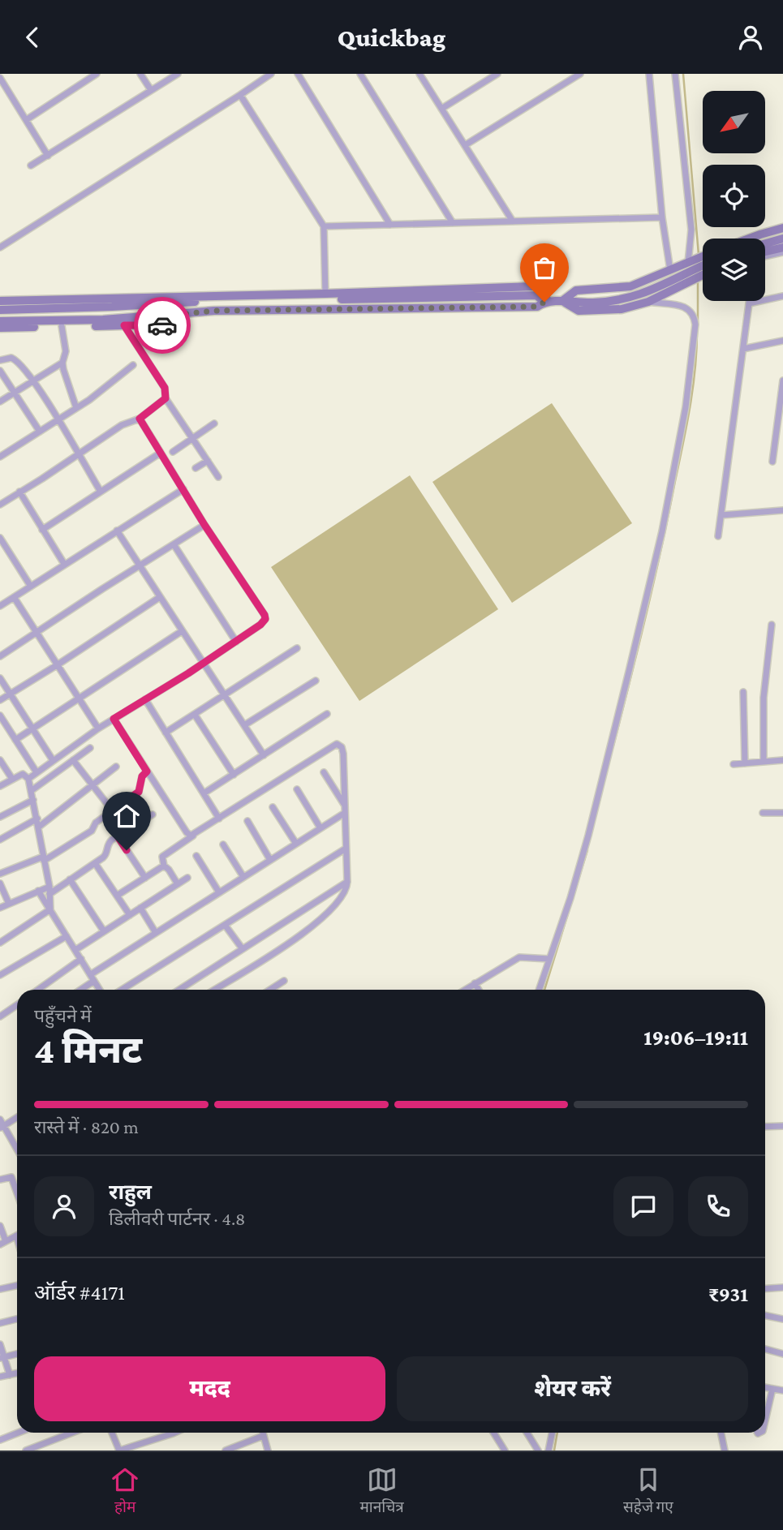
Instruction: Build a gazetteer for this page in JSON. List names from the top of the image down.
{
  "north": "bottom left",
  "page": {
    "header": "Quickbag",
    "heading": ["4 मिनट", "पहुँचने में", "19:06–19:11"],
    "panel": [
      "राहुल",
      "डिलीवरी पार्टनर · 4.8",
      "ऑर्डर #4171",
      "₹931"
    ],
    "bar": "रास्ते में · 820 m",
    "buttons": ["मदद", "शेयर करें"],
    "tabs": ["होम", "मानचित्र", "सहेजे गए"]
  }
}
